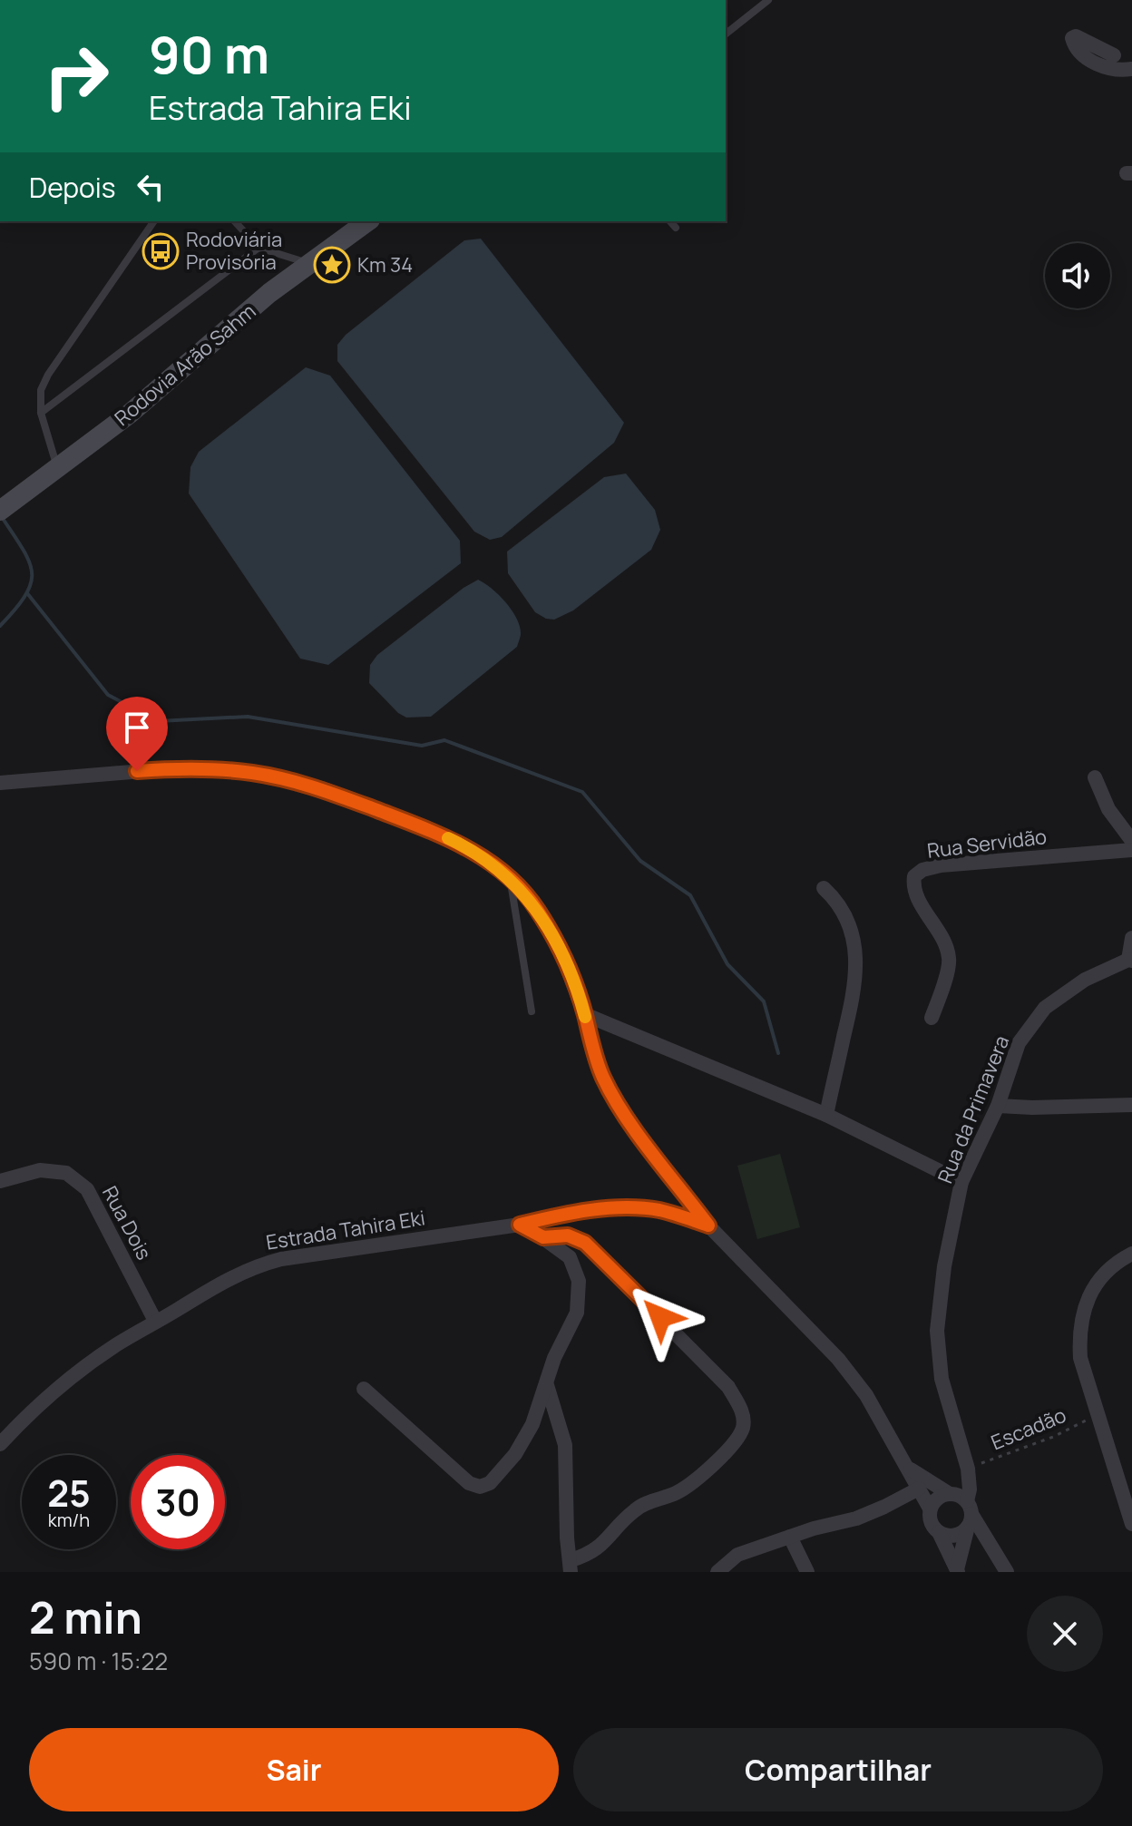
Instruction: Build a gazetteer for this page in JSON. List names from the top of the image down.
{
  "streets": {
    "street": [
      "Rodovia Arão Sahm",
      "Rua Servidão",
      "Rua da Primavera",
      "Rua Dois",
      "Estrada Tahira Eki"
    ],
    "path": ["Escadão"]
  },
  "crossings": [
    ["Rua da Primavera", "Escadão"],
    ["Rua Dois", "Estrada Tahira Eki"]
  ],
  "places": {
    "bus stop": ["Rodoviária Provisória"],
    "place": ["Km 34"]
  },
  "page": {
    "turn": ["90 m", "Estrada Tahira Eki"],
    "then": "Depois",
    "speed": "25 km/h",
    "limit": "30",
    "heading": ["2 min", "590 m · 15:22"],
    "buttons": ["Sair", "Compartilhar"]
  }
}
